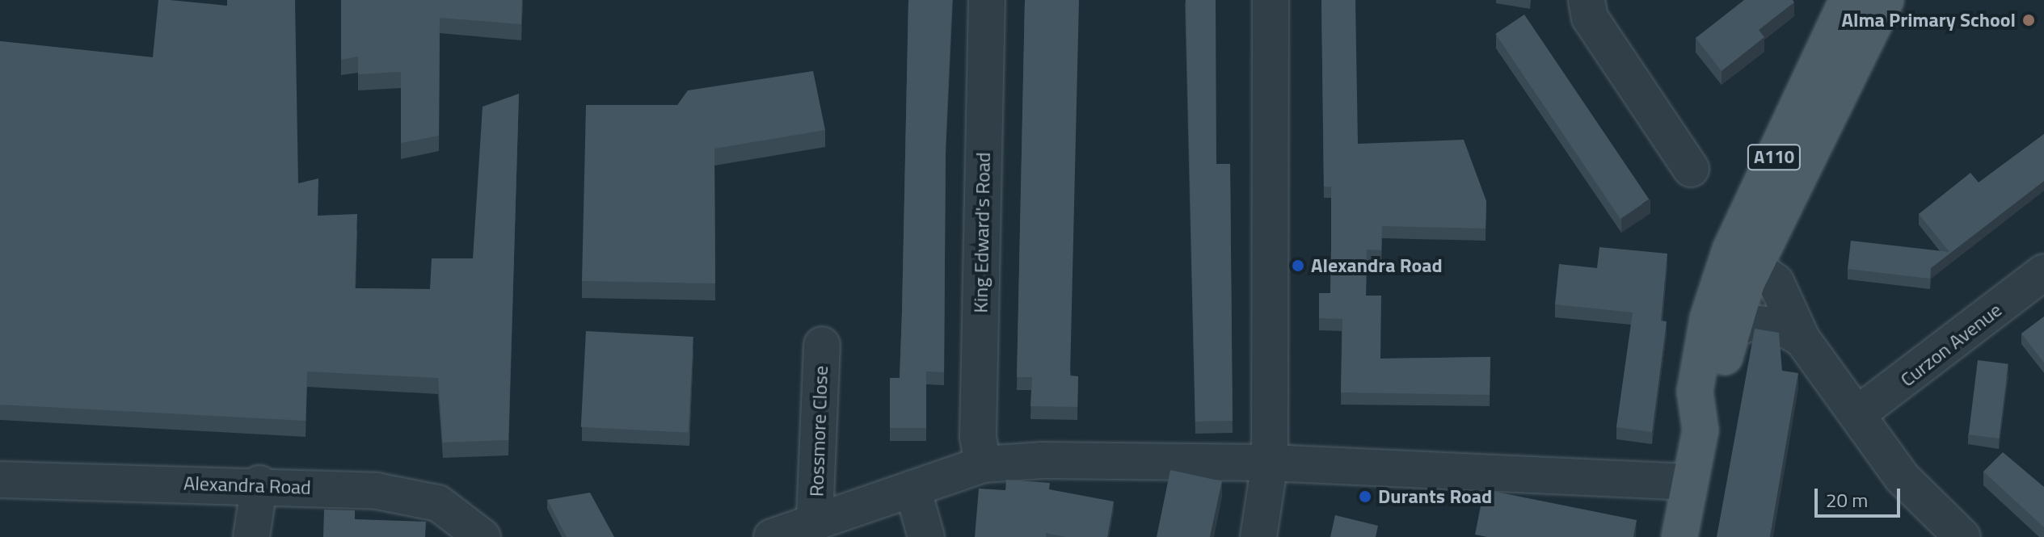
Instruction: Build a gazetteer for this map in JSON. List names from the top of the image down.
{
  "streets": {
    "main road": ["A110"],
    "street": [
      "King Edward's Road",
      "Curzon Avenue",
      "Rossmore Close",
      "Alexandra Road"
    ]
  },
  "places": ["Alma Primary School", "Alexandra Road", "Durants Road"],
  "scale_bar": "20 m"
}
